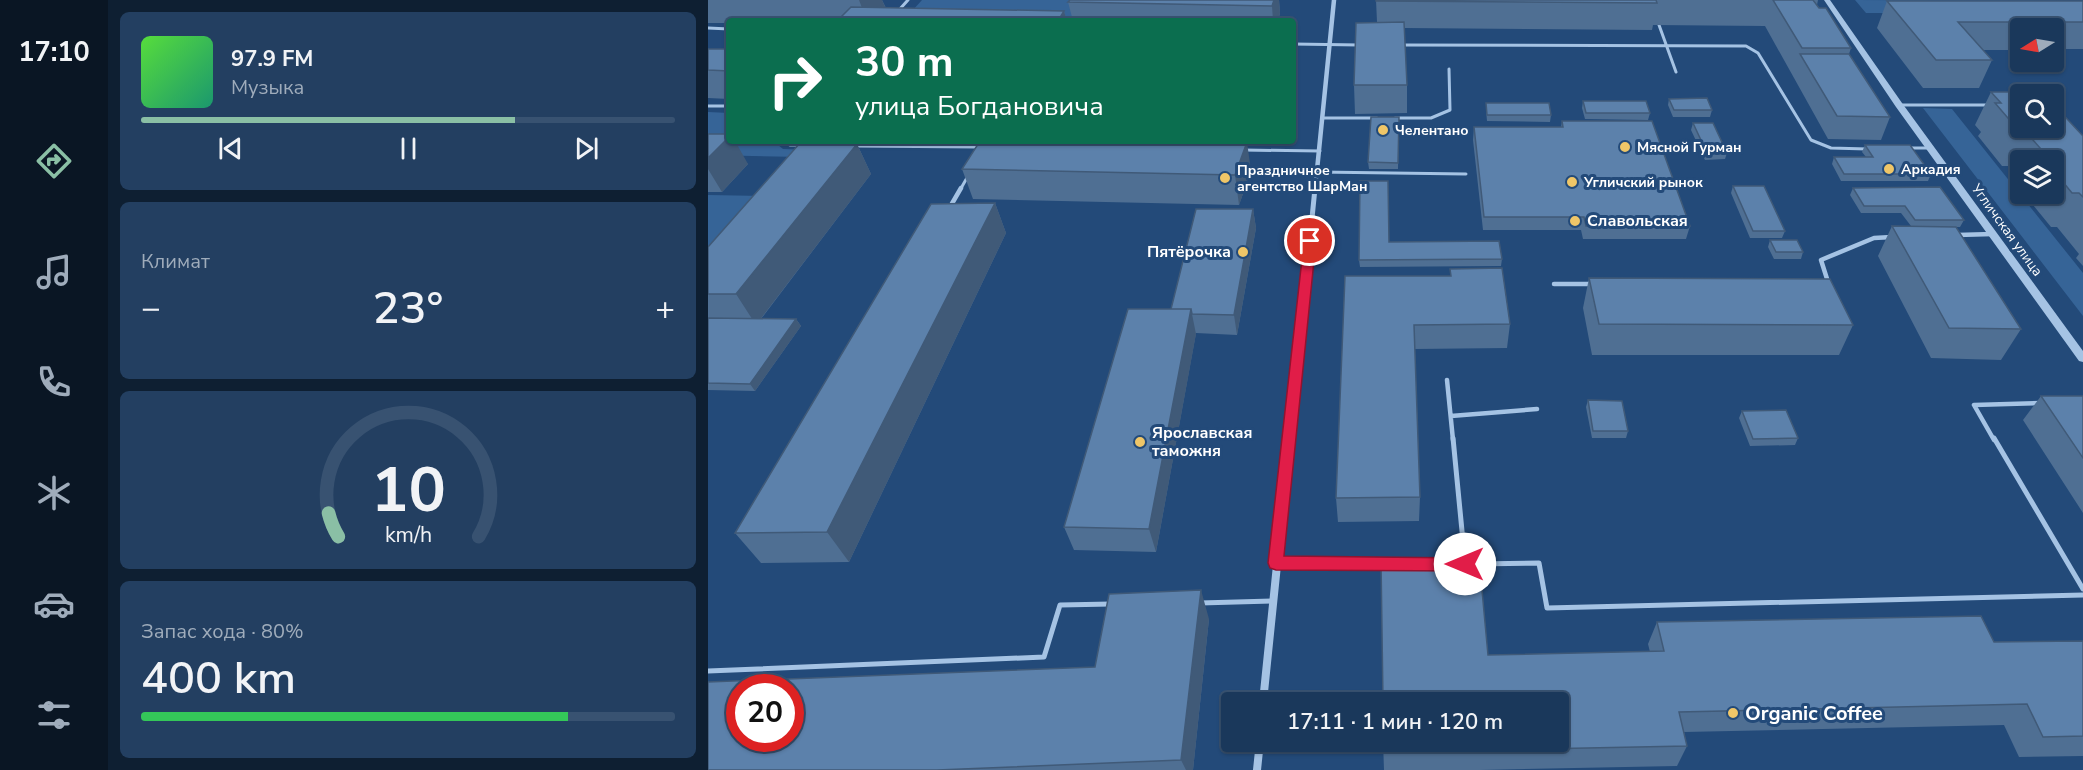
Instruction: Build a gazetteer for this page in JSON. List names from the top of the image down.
{
  "streets": {
    "street": ["Угличская улица"]
  },
  "places": [
    "Челентано",
    "Мясной Гурман",
    "Аркадия",
    "Праздничное агентство ШарМан",
    "Угличский рынок",
    "Славольская",
    "Пятёрочка",
    "Ярославская таможня",
    "Organic Coffee"
  ],
  "north": "left",
  "page": {
    "tabs": "17:10",
    "turn": ["30 m", "улица Богдановича"],
    "song": ["97.9 FM", "Музыка"],
    "tile": [
      "Климат",
      ["Запас хода · 80%", "400 km"]
    ],
    "heat": ["−", "23°", "+"],
    "limit": "20",
    "trip": "17:11 · 1 мин · 120 m",
    "gauge": ["10", "km/h"]
  }
}
